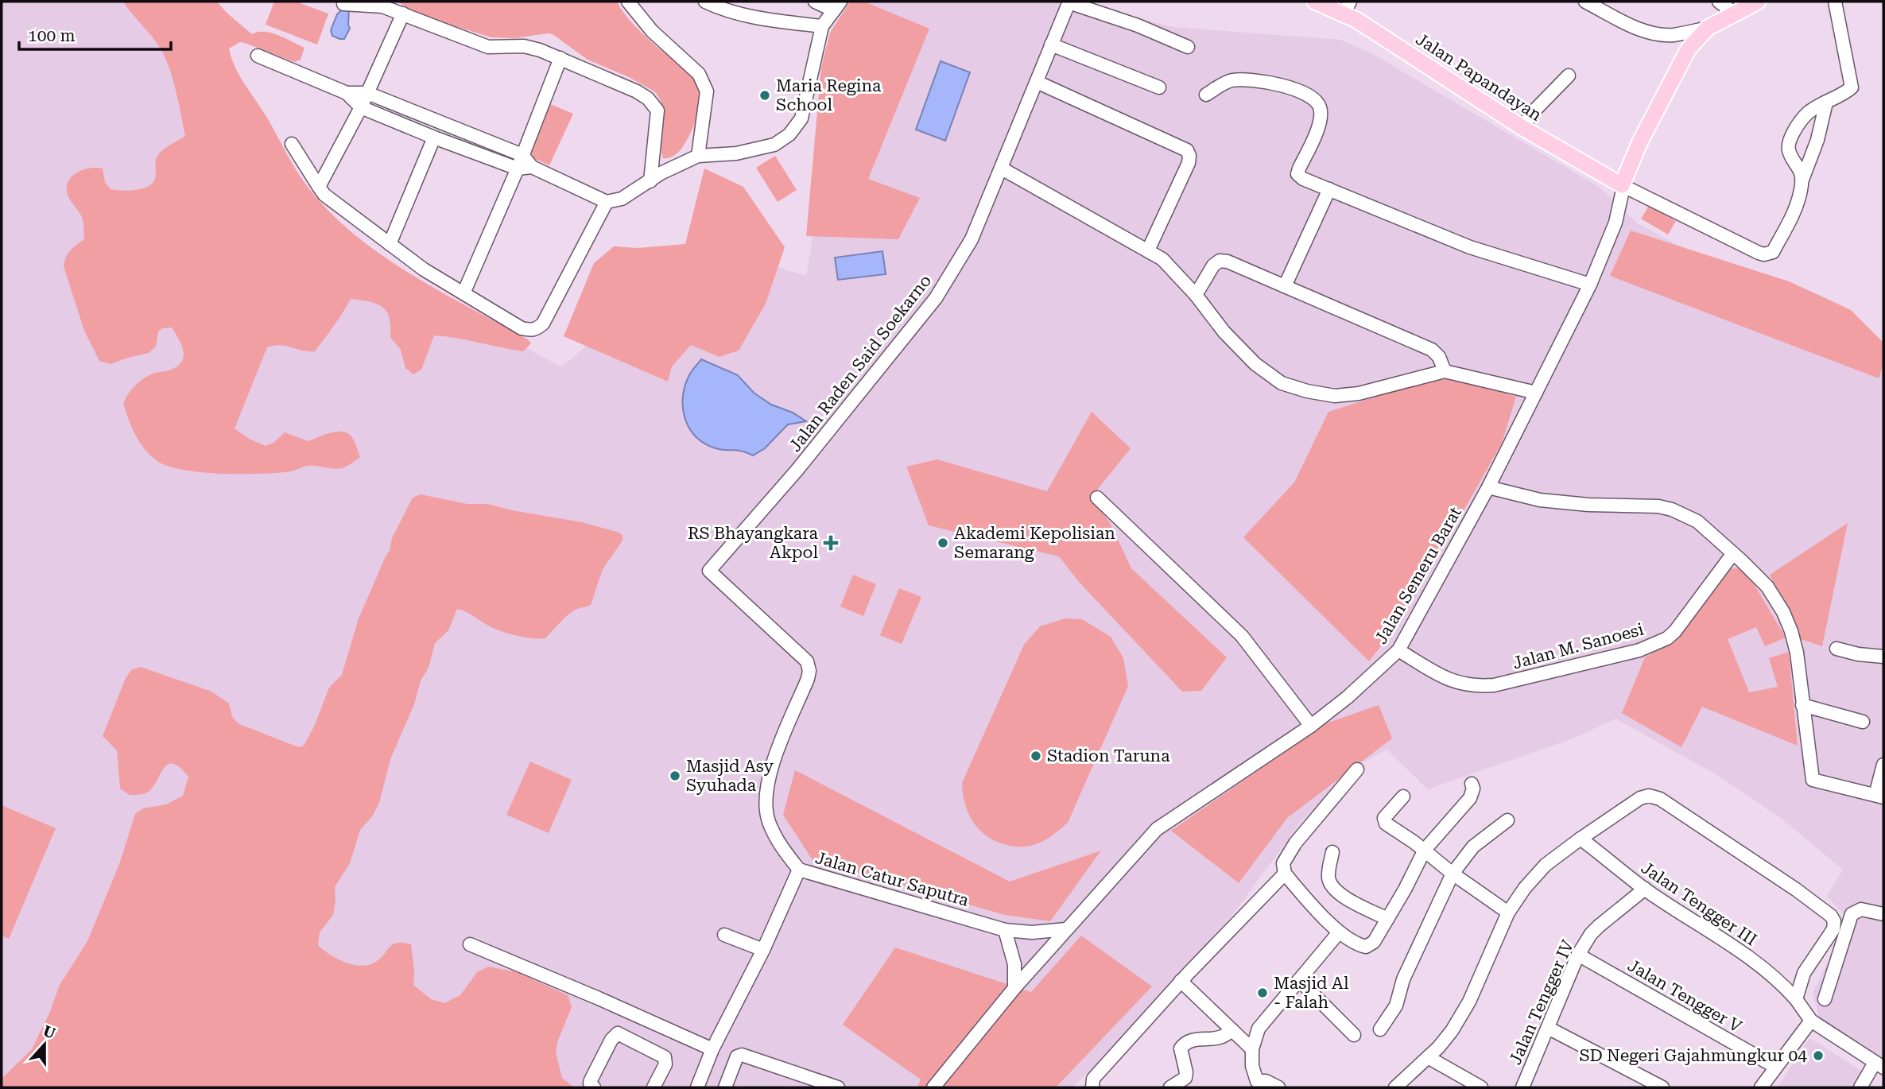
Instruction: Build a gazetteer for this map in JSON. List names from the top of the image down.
{
  "streets": {
    "main road": ["Jalan Papandayan"],
    "street": [
      "Jalan Raden Said Soekarno",
      "Jalan Semeru Barat",
      "Jalan M. Sanoesi",
      "Jalan Catur Saputra",
      "Jalan Tengger III",
      "Jalan Tengger V",
      "Jalan Tengger IV"
    ]
  },
  "crossings": [
    ["Jalan Papandayan", "Jalan Semeru Barat"],
    ["Jalan Raden Said Soekarno", "Jalan Catur Saputra"],
    ["Jalan Semeru Barat", "Jalan M. Sanoesi"],
    ["Jalan Semeru Barat", "Jalan Catur Saputra"],
    ["Jalan Tengger III", "Jalan Tengger IV"],
    ["Jalan Tengger V", "Jalan Tengger IV"]
  ],
  "places": {
    "other": [
      "Maria Regina School",
      "Akademi Kepolisian Semarang",
      "Stadion Taruna",
      "Masjid Asy Syuhada",
      "Masjid Al - Falah",
      "SD Negeri Gajahmungkur 04"
    ],
    "health": ["RS Bhayangkara Akpol"]
  },
  "scale_bar": "100 m",
  "north": "top"
}
